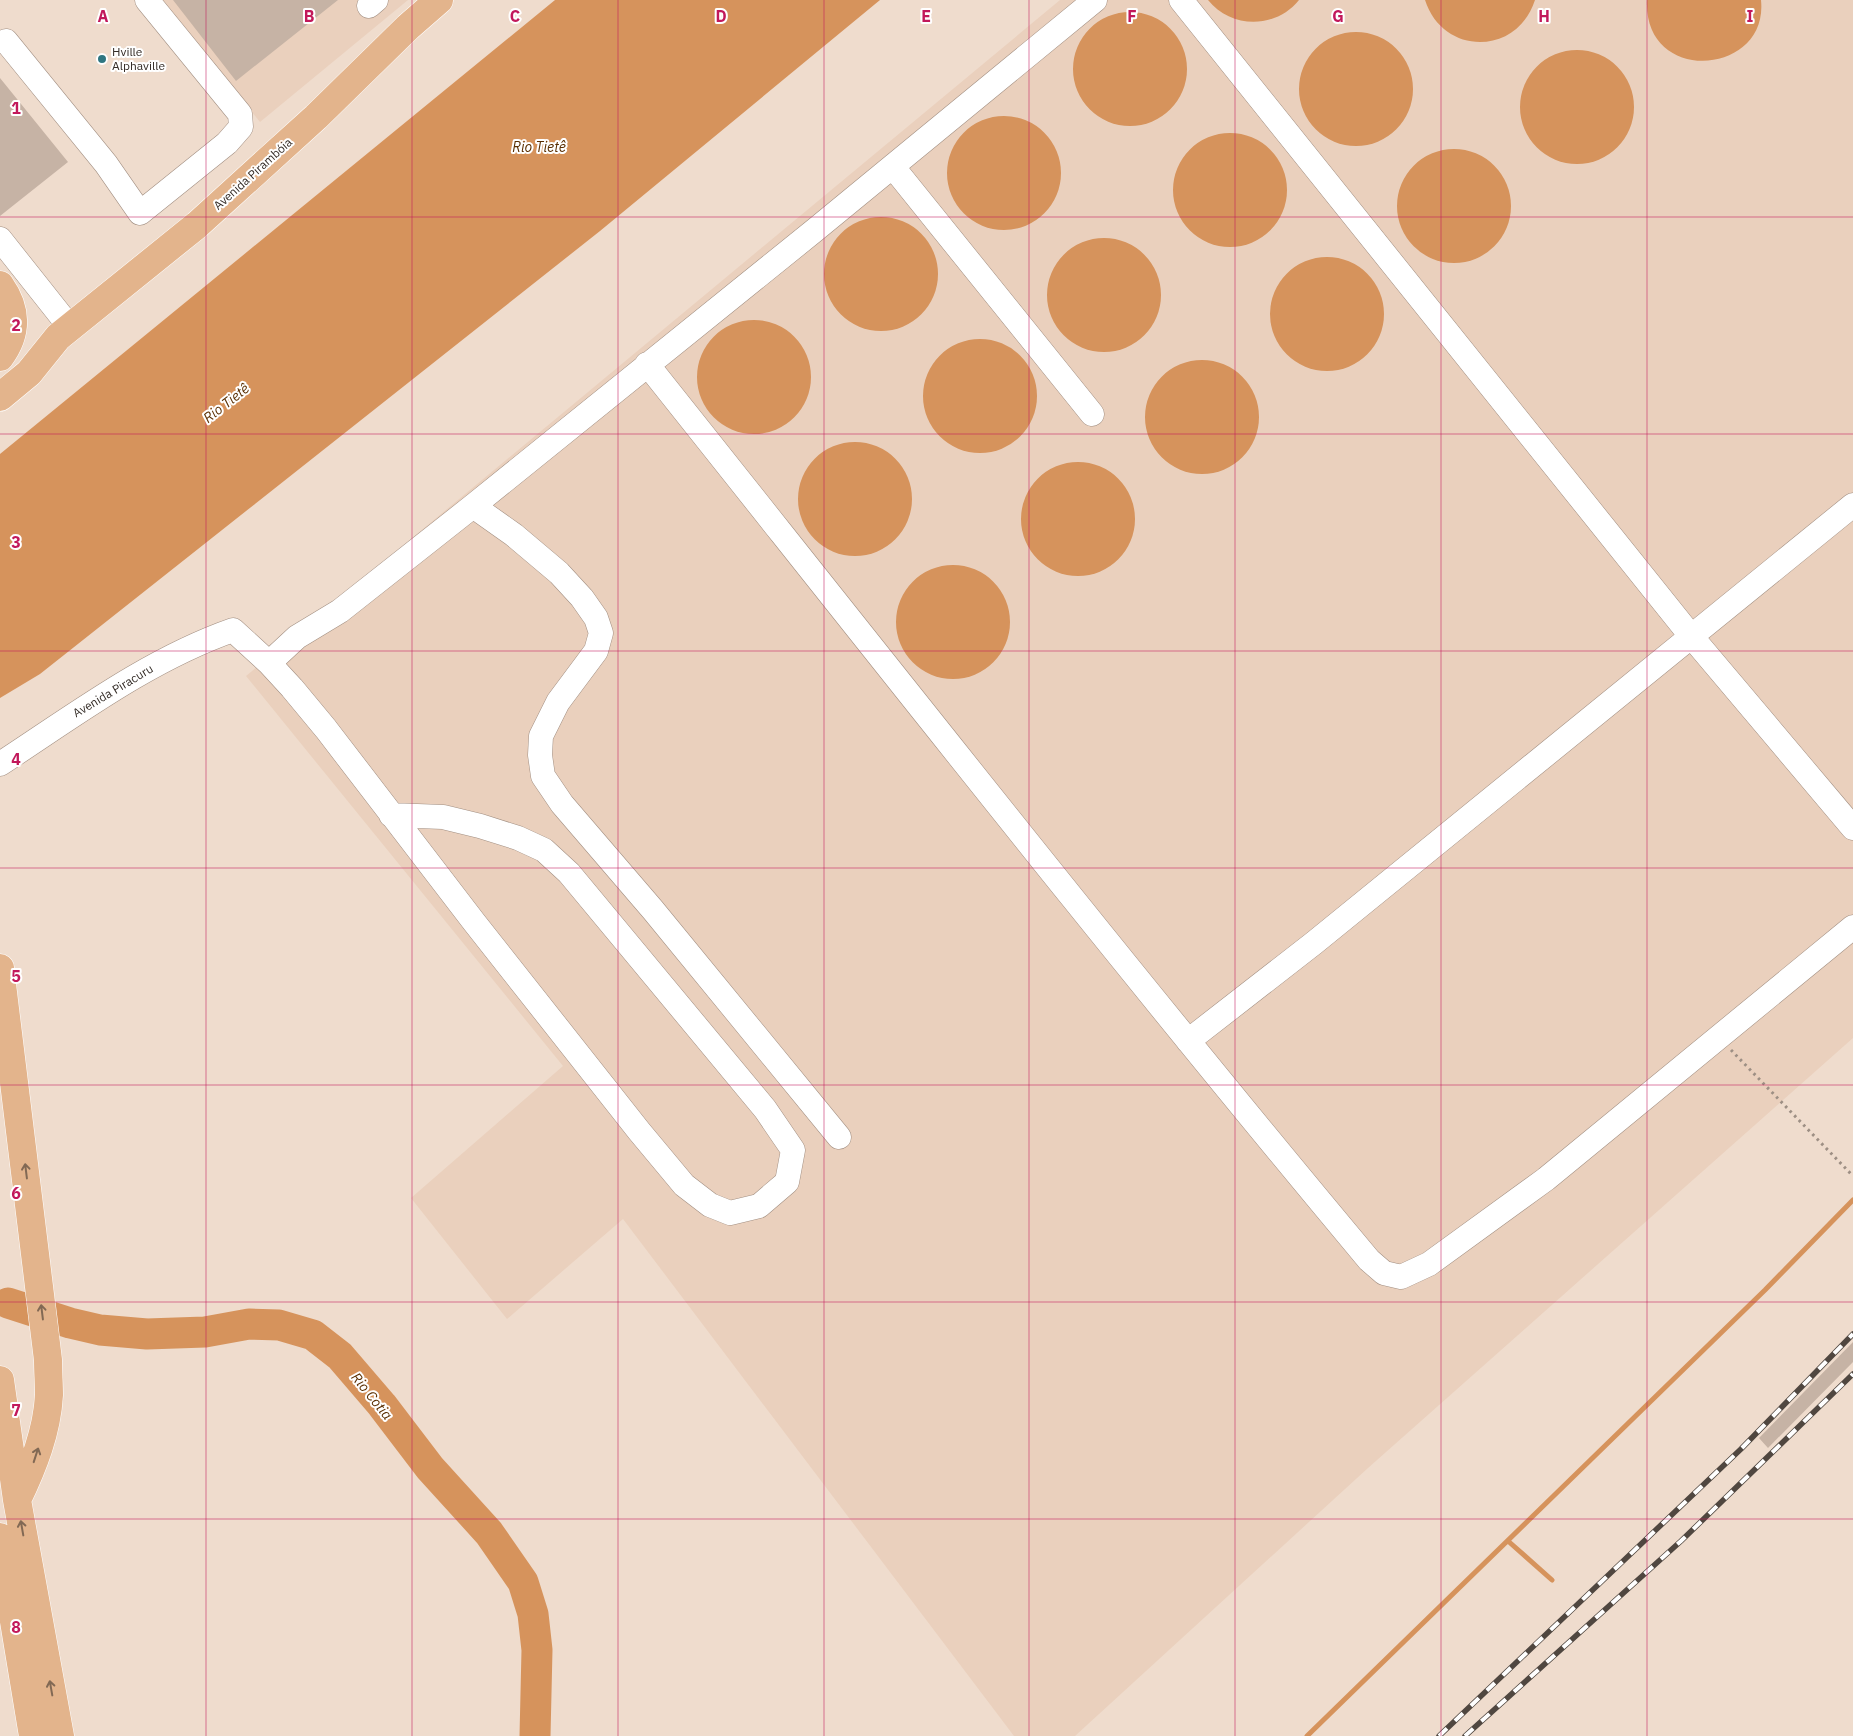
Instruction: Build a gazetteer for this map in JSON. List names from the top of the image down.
{
  "streets": {
    "main road": ["Avenida Pirambóia"],
    "street": ["Avenida Piracuru"]
  },
  "water": ["Rio Tietê", "Rio Cotia"],
  "places": ["Hville Alphaville"],
  "grid": {
    "columns": [
      "A",
      "B",
      "C",
      "D",
      "E",
      "F",
      "G",
      "H",
      "I"
    ],
    "rows": [
      "1",
      "2",
      "3",
      "4",
      "5",
      "6",
      "7",
      "8"
    ]
  }
}
